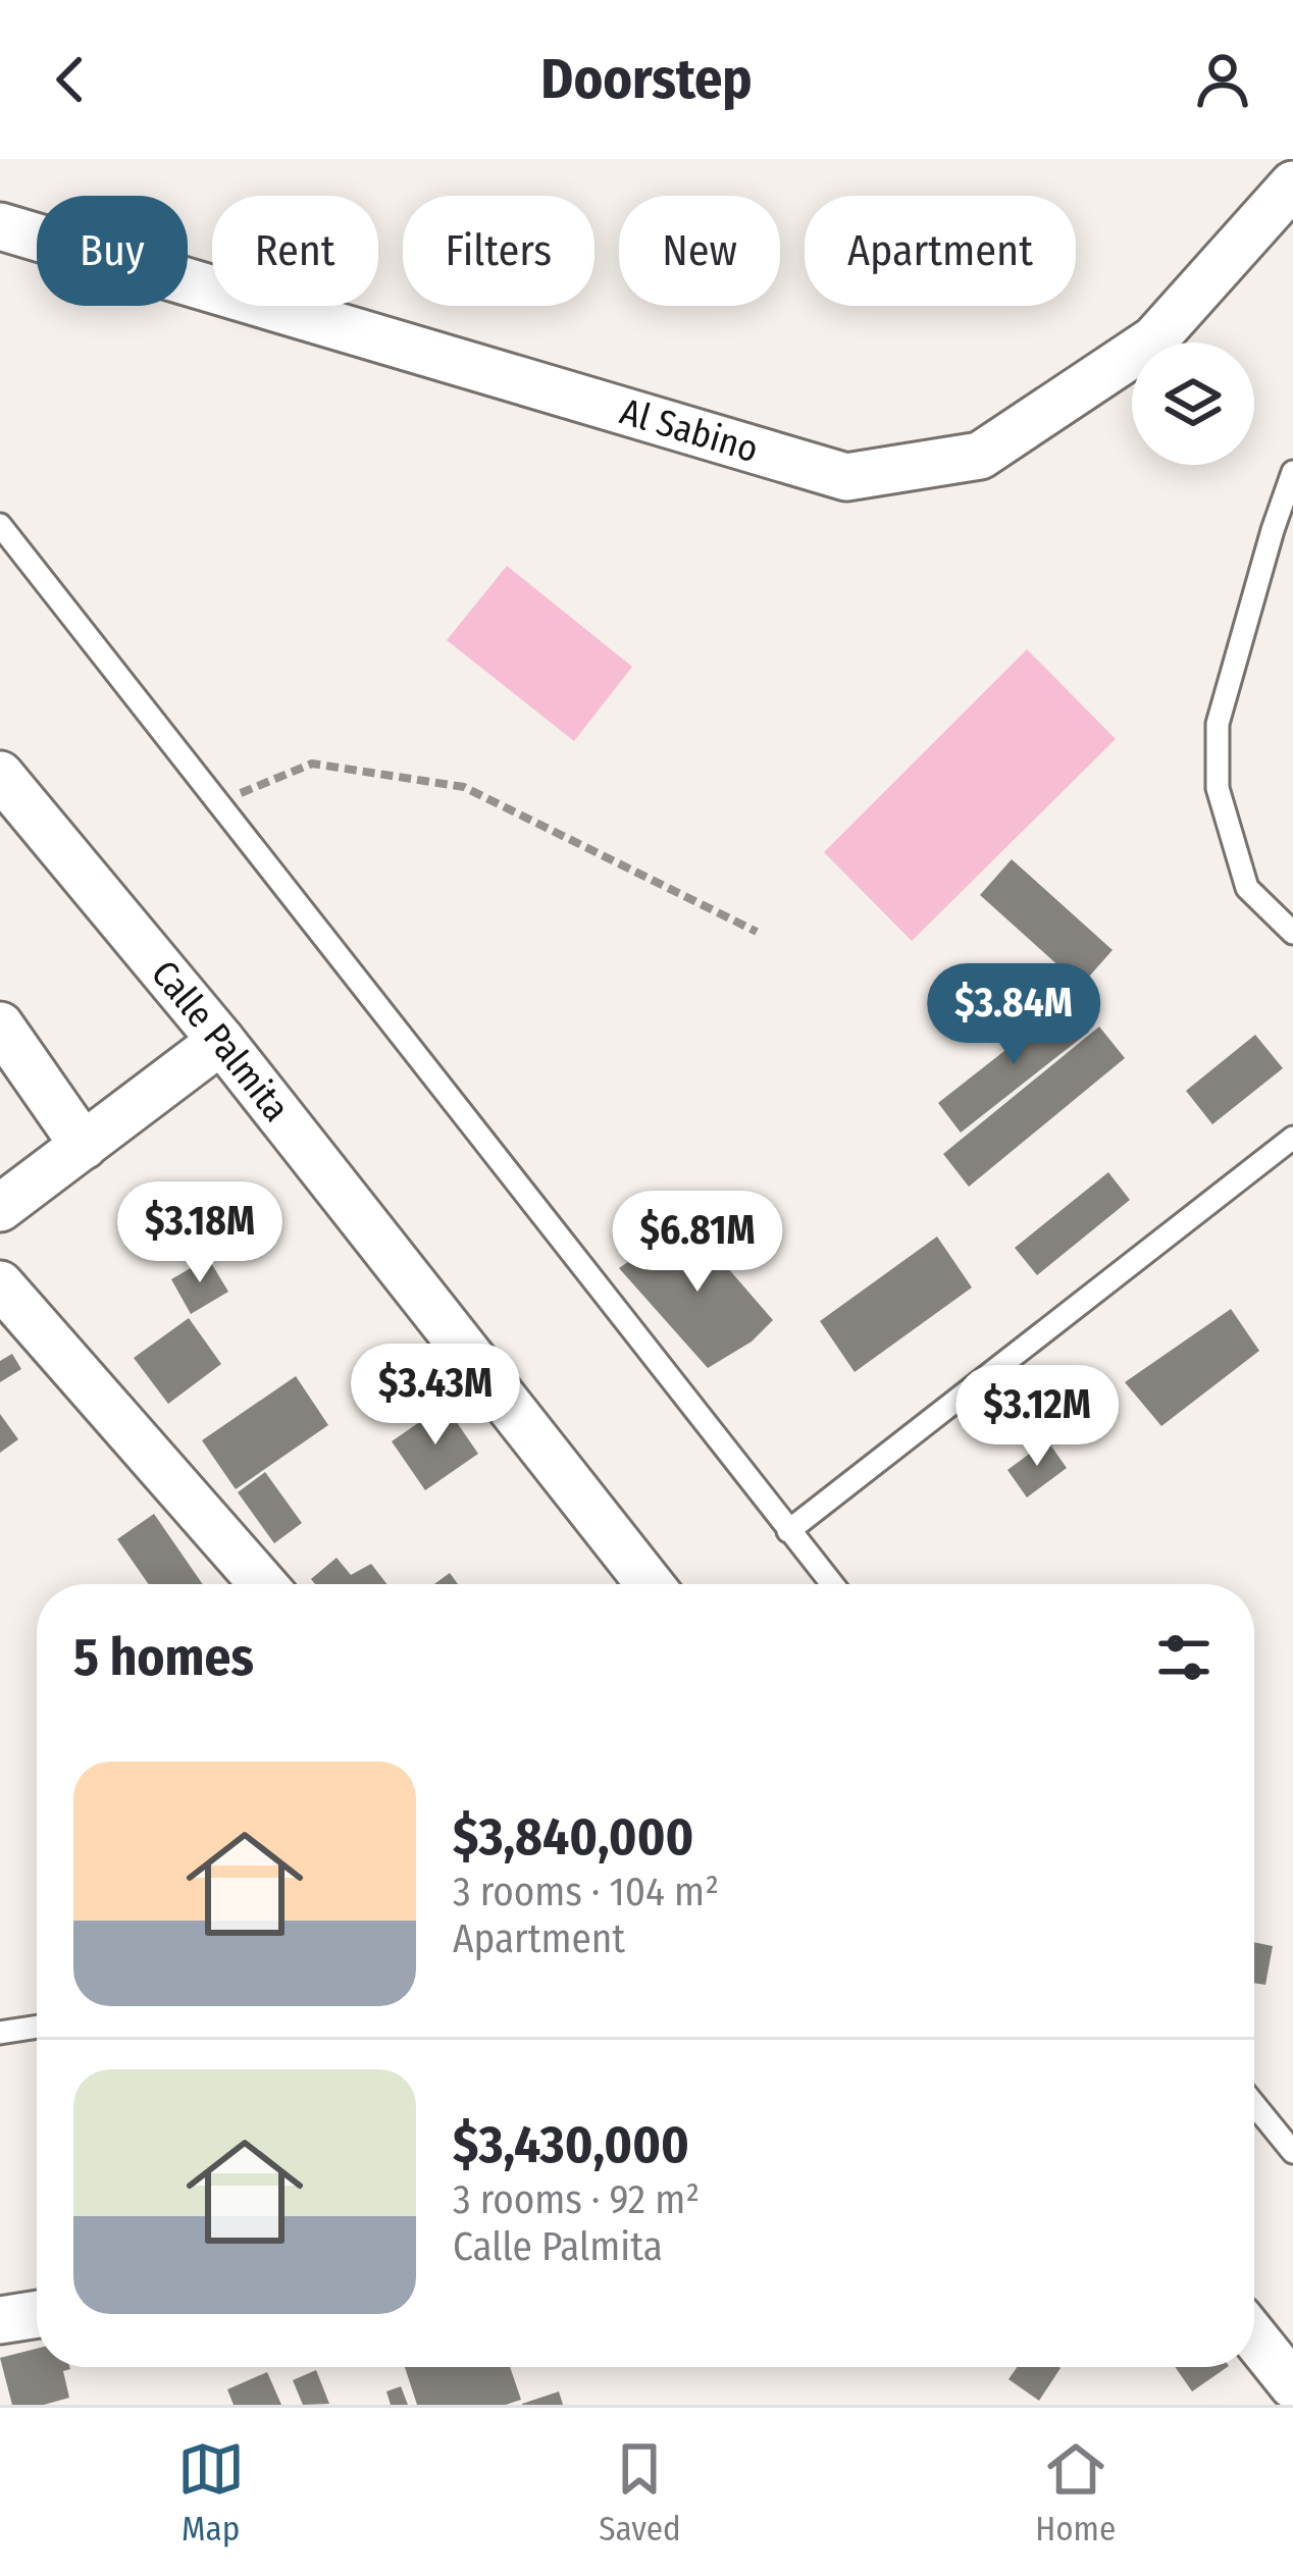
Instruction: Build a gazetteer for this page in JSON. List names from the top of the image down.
{
  "streets": {
    "street": ["Al Sabino", "Calle Palmita"]
  },
  "page": {
    "header": "Doorstep",
    "chip": [
      "Buy",
      "Rent",
      "Filters",
      "New",
      "Apartment"
    ],
    "price": [
      "$3.84M",
      "$3.18M",
      "$6.81M",
      "$3.43M",
      "$3.12M"
    ],
    "heading": "5 homes",
    "list": [
      {
        "name": "$3,840,000",
        "note": "3 rooms · 104 m² · Apartment"
      },
      {
        "name": "$3,430,000",
        "note": "3 rooms · 92 m² · Calle Palmita"
      }
    ],
    "tabs": ["Map", "Saved", "Home"]
  }
}
